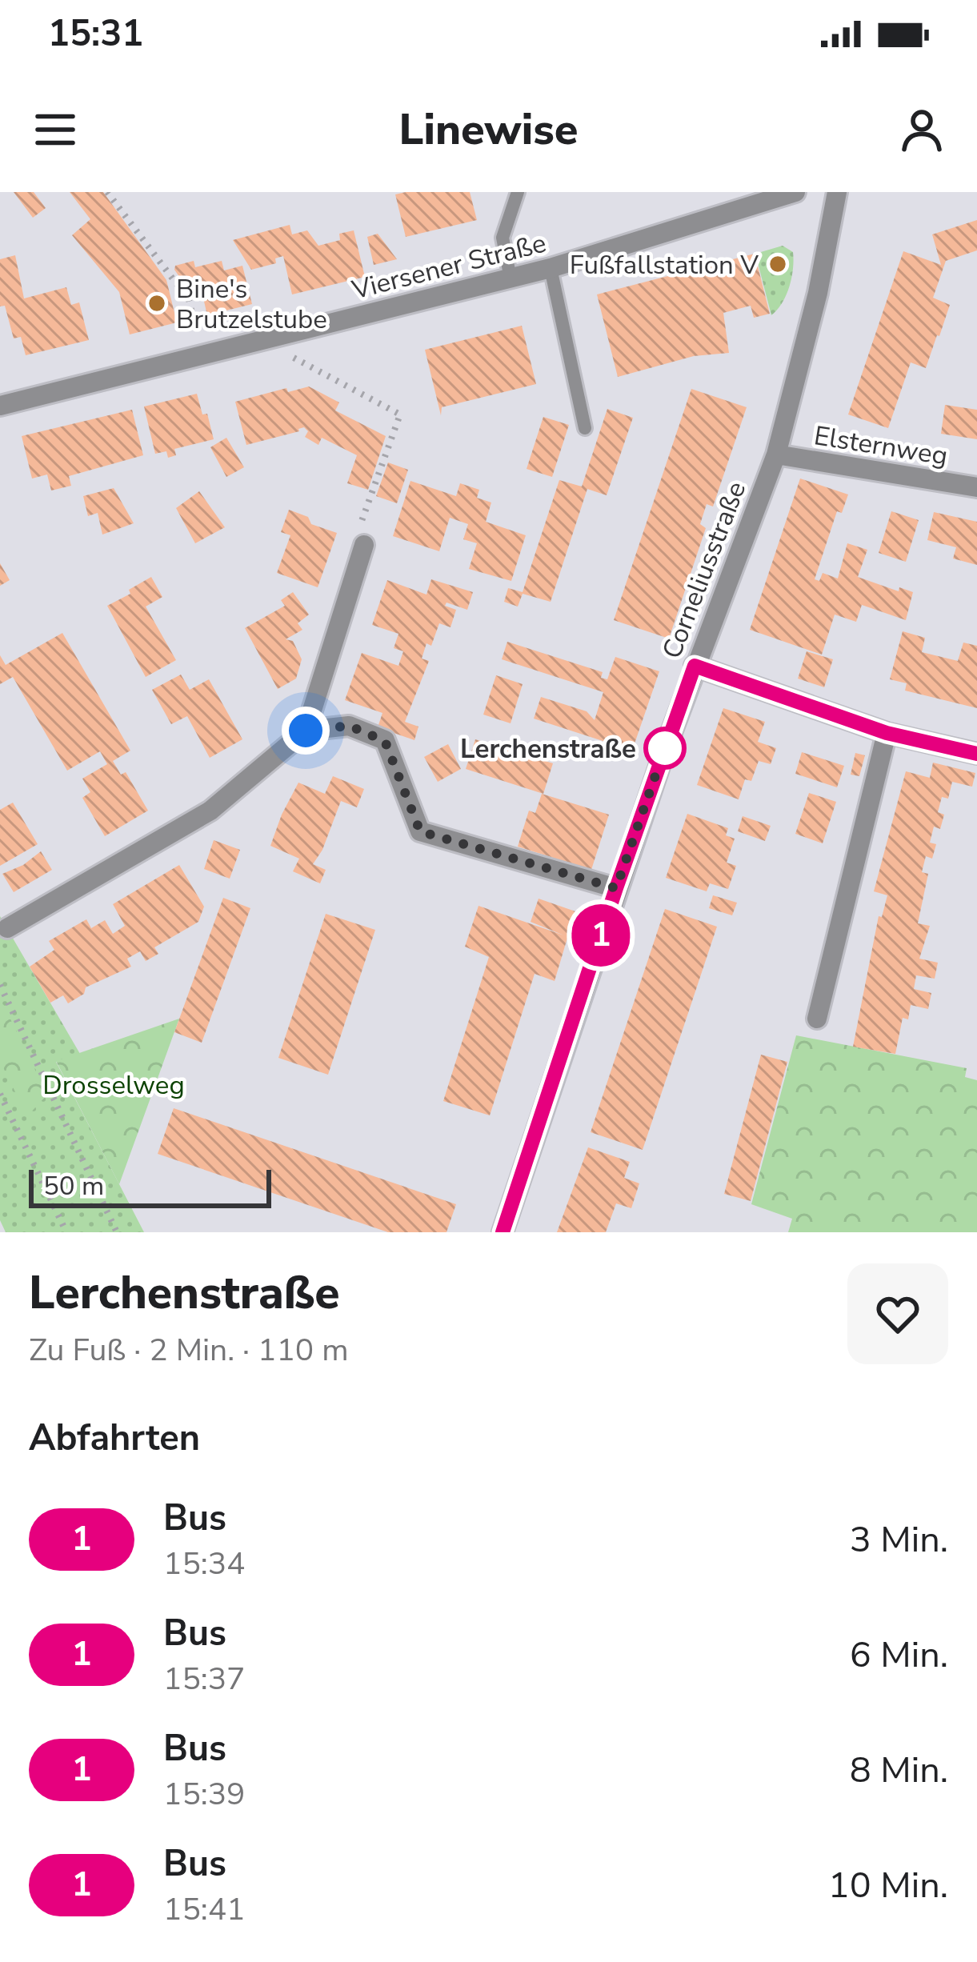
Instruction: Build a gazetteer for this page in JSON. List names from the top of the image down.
{
  "streets": {
    "street": ["Viersener Straße", "Elsternweg", "Corneliusstraße"]
  },
  "crossings": [
    ["Elsternweg", "Corneliusstraße"]
  ],
  "parks": ["Drosselweg"],
  "places": ["Fußfallstation V", "Bine's Brutzelstube", "Lerchenstraße"],
  "lines": ["bus line 1"],
  "scale_bar": "50 m",
  "page": {
    "status": "15:31",
    "header": "Linewise",
    "on_map": "1",
    "scale": "50 m",
    "heading": [
      ["Lerchenstraße", "Zu Fuß · 2 Min. · 110 m"],
      "Abfahrten"
    ],
    "list": [
      {
        "mark": "1",
        "name": "Bus",
        "note": "15:34",
        "value": "3 Min."
      },
      {
        "mark": "1",
        "name": "Bus",
        "note": "15:37",
        "value": "6 Min."
      },
      {
        "mark": "1",
        "name": "Bus",
        "note": "15:39",
        "value": "8 Min."
      },
      {
        "mark": "1",
        "name": "Bus",
        "note": "15:41",
        "value": "10 Min."
      }
    ]
  }
}
